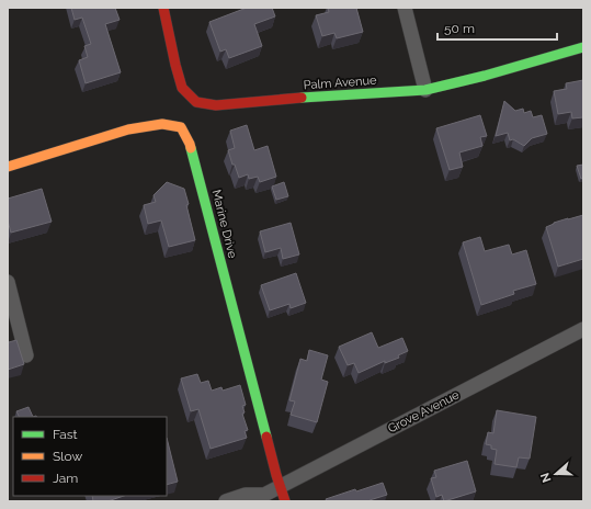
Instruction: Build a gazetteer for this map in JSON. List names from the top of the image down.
{
  "streets": {
    "street": ["Palm Avenue", "Marine Drive", "Grove Avenue"]
  },
  "crossings": [
    ["Marine Drive", "Grove Avenue"]
  ],
  "legend": ["Fast", "Slow", "Jam"],
  "scale_bar": "50 m",
  "north": "left"
}
